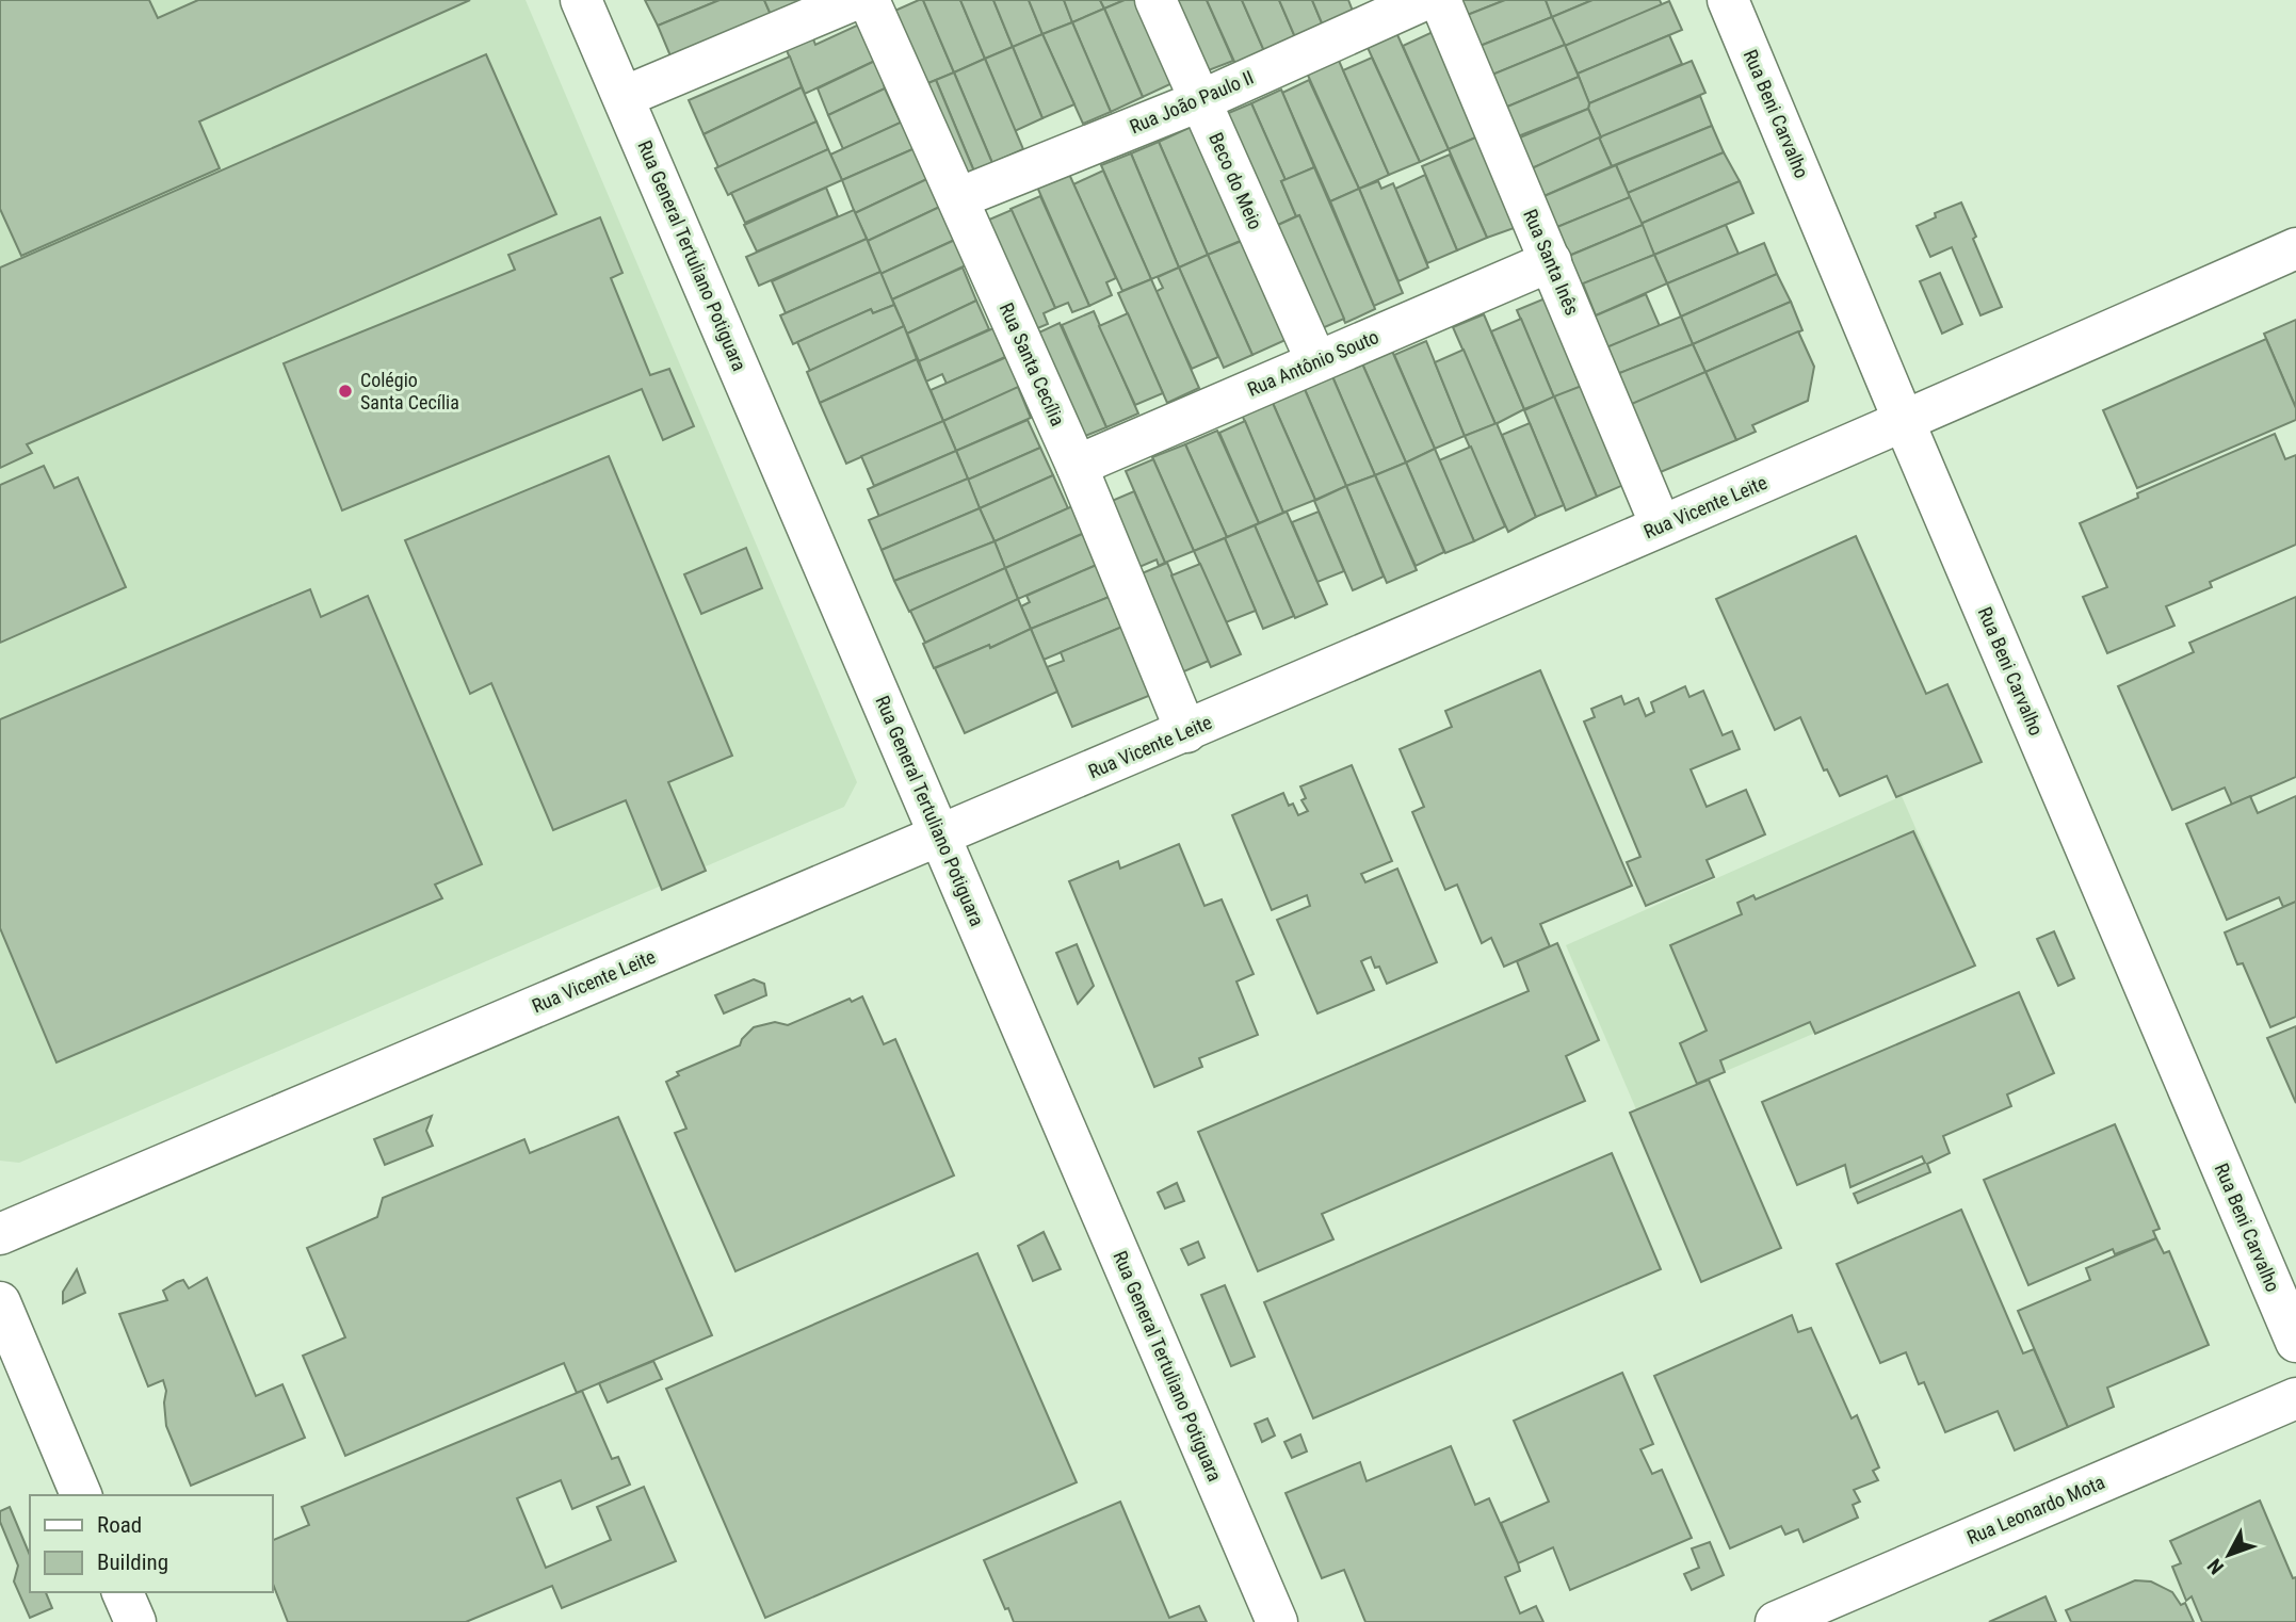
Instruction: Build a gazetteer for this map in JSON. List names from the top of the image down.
{
  "streets": {
    "street": [
      "Rua João Paulo II",
      "Rua Beni Carvalho",
      "Beco do Meio",
      "Rua General Tertuliano Potiguara",
      "Rua Santa Inês",
      "Rua Antônio Souto",
      "Rua Santa Cecília",
      "Rua Vicente Leite",
      "Rua Leonardo Mota"
    ]
  },
  "crossings": [
    ["Rua João Paulo II", "Beco do Meio"],
    ["Rua João Paulo II", "Rua Santa Cecília"],
    ["Rua Beni Carvalho", "Rua Vicente Leite"],
    ["Beco do Meio", "Rua Antônio Souto"],
    ["Rua General Tertuliano Potiguara", "Rua Vicente Leite"],
    ["Rua Santa Inês", "Rua Antônio Souto"],
    ["Rua Santa Inês", "Rua Vicente Leite"],
    ["Rua Antônio Souto", "Rua Santa Cecília"],
    ["Rua Santa Cecília", "Rua Vicente Leite"]
  ],
  "places": ["Colégio Santa Cecília"],
  "legend": ["Road", "Building"],
  "north": "bottom left"
}
